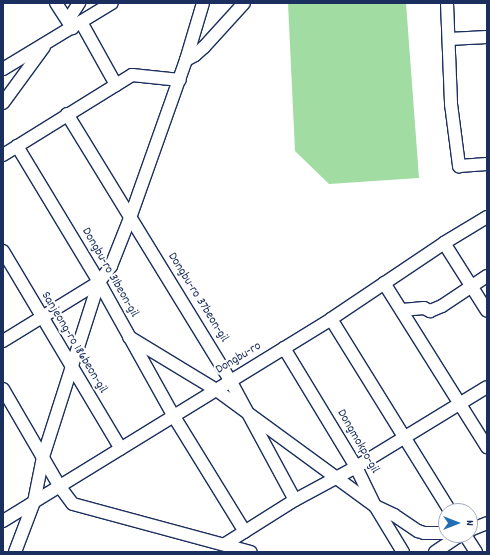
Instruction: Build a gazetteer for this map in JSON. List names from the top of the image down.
{
  "streets": {
    "street": [
      "Dongbu-ro 31beon-gil",
      "Dongbu-ro 37beon-gil",
      "Sanjeong-ro 186beon-gil",
      "Dongbu-ro",
      "Dongmokpo-gil"
    ]
  },
  "crossings": [
    ["Dongbu-ro 31beon-gil", "Dongbu-ro"],
    ["Dongbu-ro 37beon-gil", "Dongbu-ro"],
    ["Sanjeong-ro 186beon-gil", "Dongbu-ro"],
    ["Dongbu-ro", "Dongmokpo-gil"]
  ],
  "north": "right"
}
